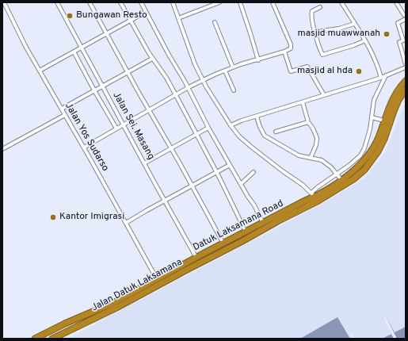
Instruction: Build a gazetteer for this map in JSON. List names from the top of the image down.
{
  "streets": {
    "highway": ["Datuk Laksamana Road", "Jalan Datuk Laksamana"],
    "street": ["Jalan Sei. Masang", "Jalan Yos Sudarso"]
  },
  "crossings": [
    ["Jalan Sei. Masang", "Datuk Laksamana Road"],
    ["Jalan Yos Sudarso", "Datuk Laksamana Road"],
    ["Datuk Laksamana Road", "Jalan Datuk Laksamana"]
  ],
  "places": [
    "Bungawan Resto",
    "masjid muawwanah",
    "masjid al hda",
    "Kantor Imigrasi"
  ]
}
